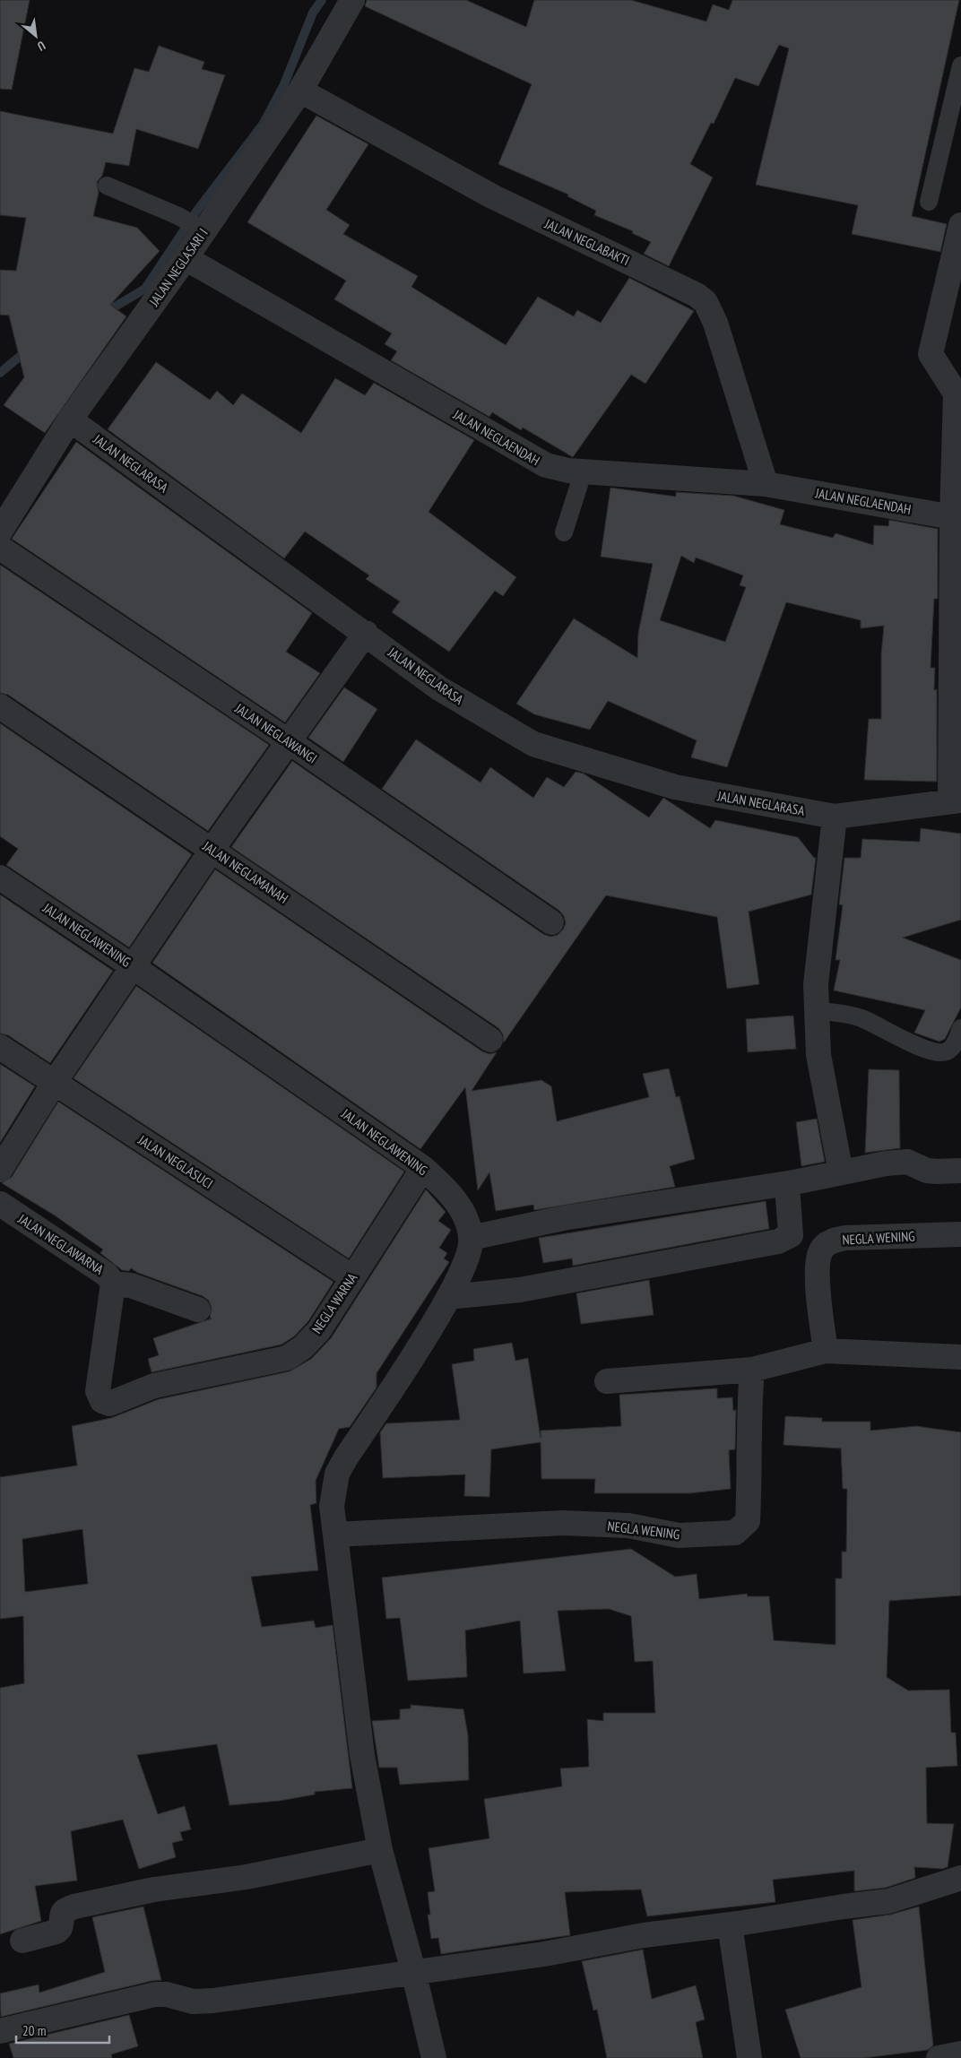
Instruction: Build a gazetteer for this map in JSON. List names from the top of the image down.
{
  "streets": {
    "street": [
      "JALAN NEGLABAKTI",
      "JALAN NEGLASARI I",
      "JALAN NEGLAENDAH",
      "JALAN NEGLARASA",
      "JALAN NEGLAWANGI",
      "JALAN NEGLAMANAH",
      "JALAN NEGLAWENING",
      "JALAN NEGLASUCI",
      "NEGLA WENING",
      "JALAN NEGLAWARNA",
      "NEGLA WARNA"
    ]
  },
  "crossings": [
    ["JALAN NEGLABAKTI", "JALAN NEGLASARI I"],
    ["JALAN NEGLABAKTI", "JALAN NEGLAENDAH"],
    ["JALAN NEGLASARI I", "JALAN NEGLAENDAH"],
    ["JALAN NEGLASARI I", "JALAN NEGLARASA"],
    ["JALAN NEGLAWENING", "NEGLA WARNA"],
    ["JALAN NEGLASUCI", "NEGLA WARNA"],
    ["JALAN NEGLAWARNA", "NEGLA WARNA"]
  ],
  "scale_bar": "20 m",
  "north": "bottom right"
}
